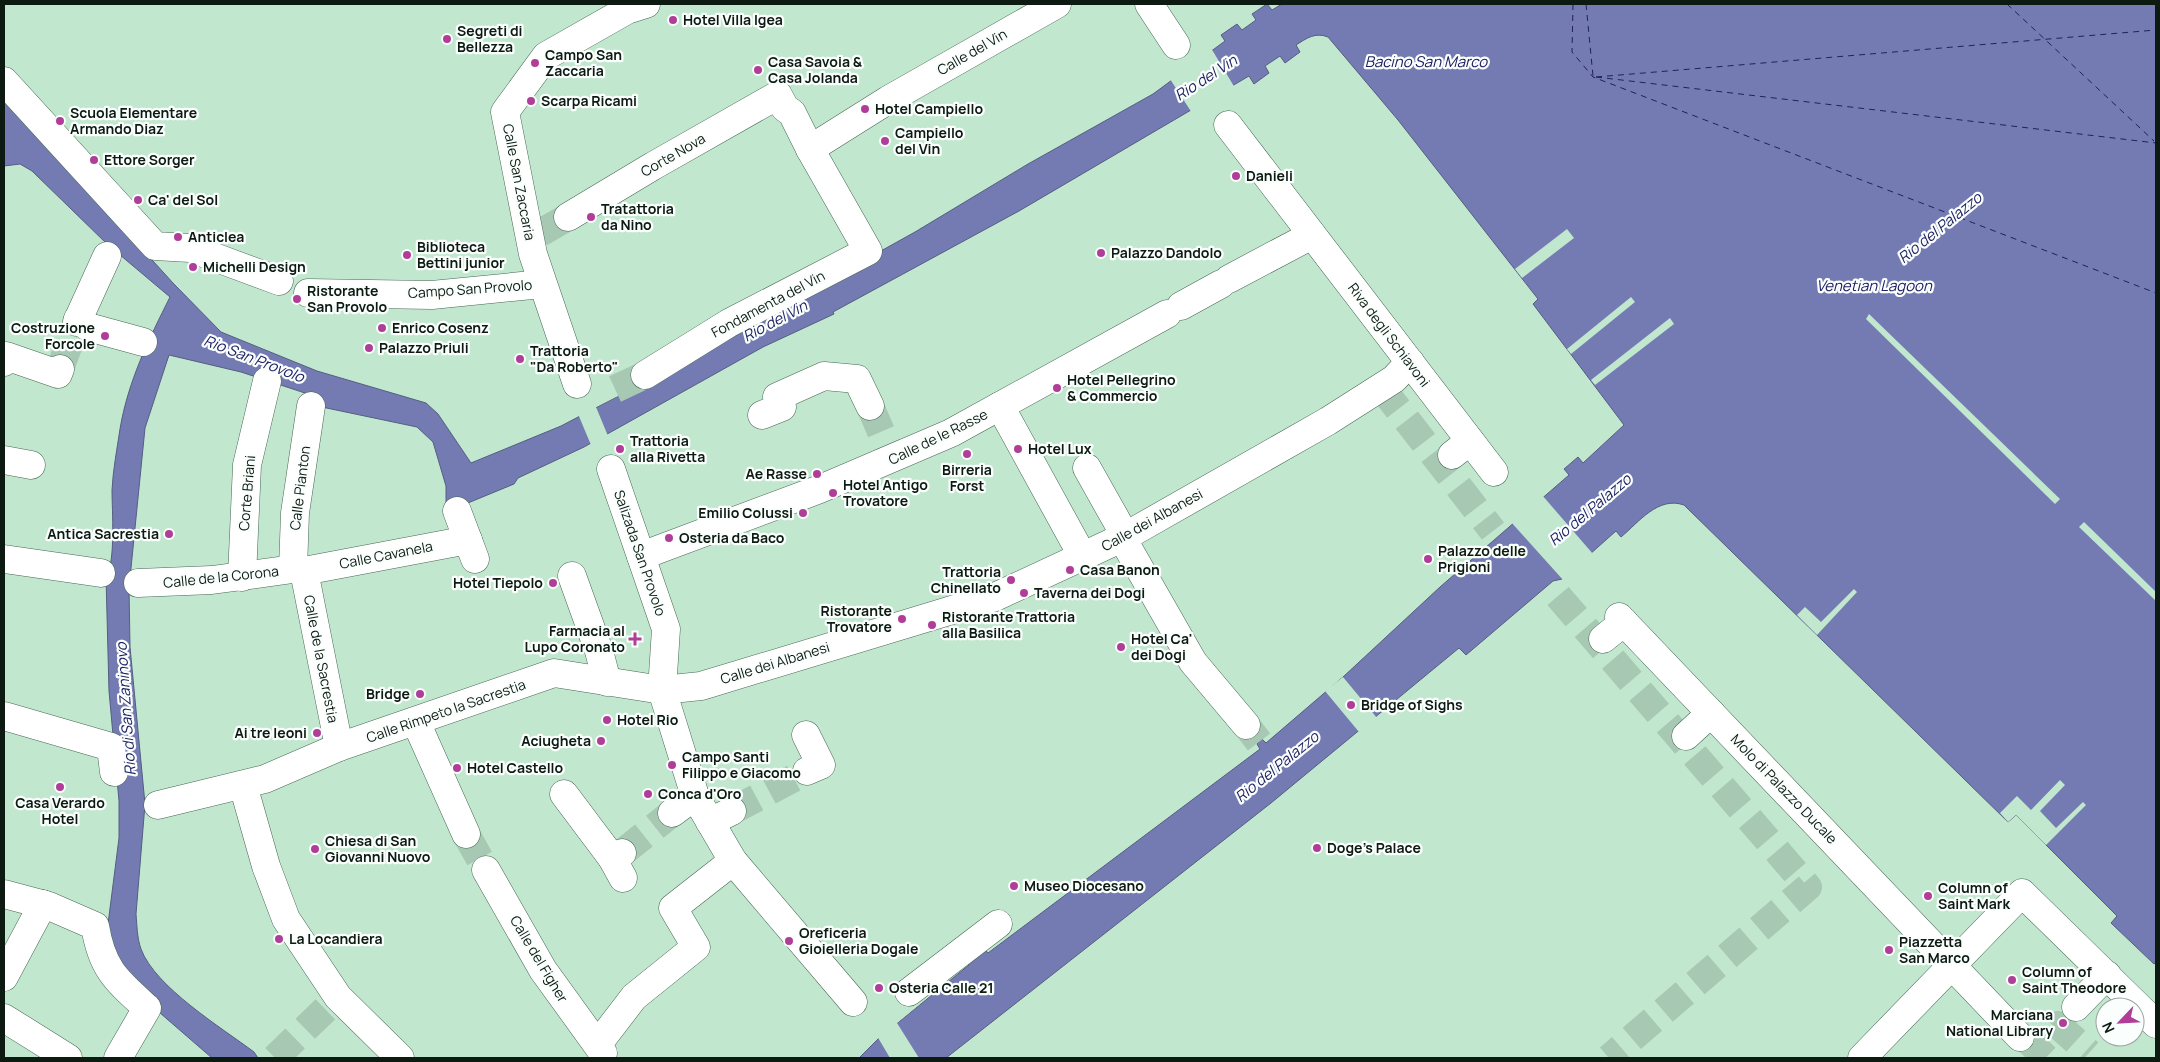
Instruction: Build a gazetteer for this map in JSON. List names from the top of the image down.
{
  "streets": {
    "street": [
      "Calle del Vin",
      "Corte Nova",
      "Calle San Zaccaria",
      "Campo San Provolo",
      "Fondamenta del Vin",
      "Riva degli Schiavoni",
      "Calle de le Rasse",
      "Calle Pianton",
      "Corte Briani",
      "Calle dei Albanesi",
      "Salizada San Provolo",
      "Calle Cavanela",
      "Calle de la Corona",
      "Calle de la Sacrestia",
      "Calle Rimpeto la Sacrestia",
      "Molo di Palazzo Ducale",
      "Calle del Figher"
    ]
  },
  "crossings": [
    ["Calle del Vin", "Corte Nova"],
    ["Calle del Vin", "Fondamenta del Vin"],
    ["Corte Nova", "Fondamenta del Vin"],
    ["Calle San Zaccaria", "Campo San Provolo"],
    ["Riva degli Schiavoni", "Calle de le Rasse"],
    ["Riva degli Schiavoni", "Calle dei Albanesi"],
    ["Calle de le Rasse", "Salizada San Provolo"],
    ["Calle Pianton", "Calle Cavanela"],
    ["Calle Pianton", "Calle de la Corona"],
    ["Calle Pianton", "Calle de la Sacrestia"],
    ["Corte Briani", "Calle de la Corona"],
    ["Calle dei Albanesi", "Salizada San Provolo"],
    ["Calle Cavanela", "Calle de la Corona"],
    ["Calle Cavanela", "Calle de la Sacrestia"],
    ["Calle de la Corona", "Calle de la Sacrestia"],
    ["Calle de la Sacrestia", "Calle Rimpeto la Sacrestia"]
  ],
  "water": [
    "Bacino San Marco",
    "Rio del Vin",
    "Rio del Palazzo",
    "Venetian Lagoon",
    "Rio San Provolo",
    "Rio di San Zaninovo"
  ],
  "places": {
    "other": [
      "Hotel Villa Igea",
      "Segreti di Bellezza",
      "Campo San Zaccaria",
      "Casa Savoia & Casa Jolanda",
      "Scarpa Ricami",
      "Hotel Campiello",
      "Scuola Elementare Armando Diaz",
      "Campiello del Vin",
      "Ettore Sorger",
      "Danieli",
      "Ca' del Sol",
      "Tratattoria da Nino",
      "Anticlea",
      "Palazzo Dandolo",
      "Biblioteca Bettini junior",
      "Michelli Design",
      "Ristorante San Provolo",
      "Enrico Cosenz",
      "Costruzione Forcole",
      "Palazzo Priuli",
      "Trattoria \"Da Roberto\"",
      "Hotel Pellegrino & Commercio",
      "Trattoria alla Rivetta",
      "Hotel Lux",
      "Birreria Forst",
      "Ae Rasse",
      "Hotel Antigo Trovatore",
      "Emilio Colussi",
      "Antica Sacrestia",
      "Osteria da Baco",
      "Palazzo delle Prigioni",
      "Casa Banon",
      "Trattoria Chinellato",
      "Hotel Tiepolo",
      "Taverna dei Dogi",
      "Ristorante Trovatore",
      "Ristorante Trattoria alla Basilica",
      "Hotel Ca' dei Dogi",
      "Bridge",
      "Bridge of Sighs",
      "Hotel Rio",
      "Ai tre leoni",
      "Aciugheta",
      "Campo Santi Filippo e Giacomo",
      "Hotel Castello",
      "Casa Verardo Hotel",
      "Conca d'Oro",
      "Doge's Palace",
      "Chiesa di San Giovanni Nuovo",
      "Museo Diocesano",
      "Column of Saint Mark",
      "La Locandiera",
      "Oreficeria Gioielleria Dogale",
      "Piazzetta San Marco",
      "Column of Saint Theodore",
      "Osteria Calle 21",
      "Marciana National Library"
    ],
    "health": ["Farmacia al Lupo Coronato"]
  },
  "north": "bottom left"
}
